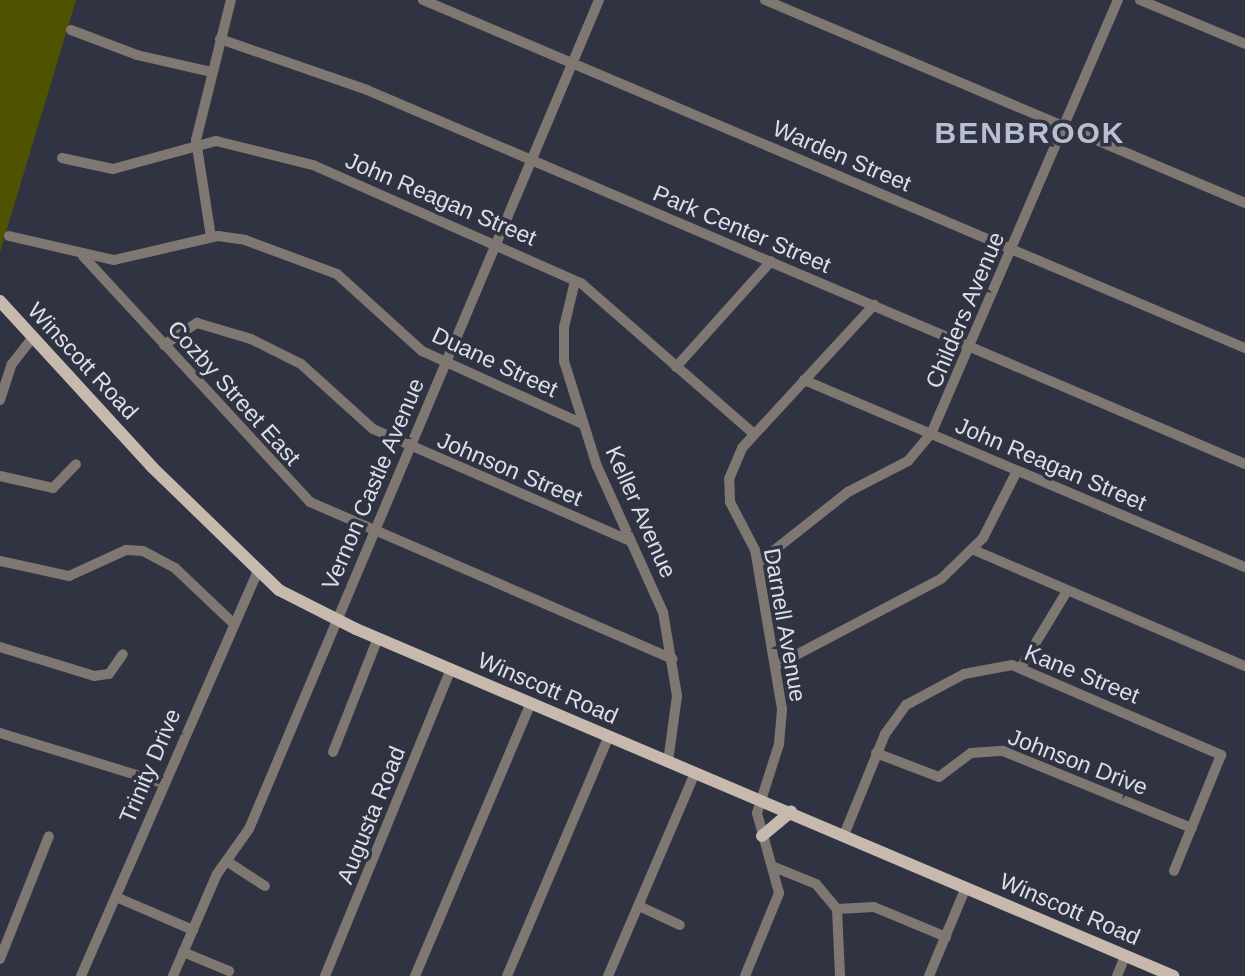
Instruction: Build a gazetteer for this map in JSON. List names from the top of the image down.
{
  "streets": {
    "main road": ["Winscott Road"],
    "street": [
      "Warden Street",
      "John Reagan Street",
      "Park Center Street",
      "Childers Avenue",
      "Duane Street",
      "Cozby Street East",
      "Johnson Street",
      "Vernon Castle Avenue",
      "Keller Avenue",
      "Darnell Avenue",
      "Kane Street",
      "Johnson Drive",
      "Trinity Drive",
      "Augusta Road"
    ]
  },
  "crossings": [
    ["Warden Street", "Childers Avenue"],
    ["Warden Street", "Vernon Castle Avenue"],
    ["John Reagan Street", "Childers Avenue"],
    ["John Reagan Street", "Vernon Castle Avenue"],
    ["John Reagan Street", "Keller Avenue"],
    ["John Reagan Street", "Darnell Avenue"],
    ["Park Center Street", "Childers Avenue"],
    ["Park Center Street", "Vernon Castle Avenue"],
    ["Park Center Street", "Darnell Avenue"],
    ["Childers Avenue", "Darnell Avenue"],
    ["Winscott Road", "Vernon Castle Avenue"],
    ["Winscott Road", "Keller Avenue"],
    ["Winscott Road", "Darnell Avenue"],
    ["Winscott Road", "Kane Street"],
    ["Winscott Road", "Trinity Drive"],
    ["Winscott Road", "Augusta Road"],
    ["Duane Street", "Cozby Street East"],
    ["Duane Street", "Vernon Castle Avenue"],
    ["Duane Street", "Keller Avenue"],
    ["Cozby Street East", "Johnson Street"],
    ["Cozby Street East", "Vernon Castle Avenue"],
    ["Cozby Street East", "Keller Avenue"],
    ["Johnson Street", "Vernon Castle Avenue"],
    ["Johnson Street", "Keller Avenue"],
    ["Kane Street", "Johnson Drive"]
  ],
  "districts": ["BENBROOK"]
}
